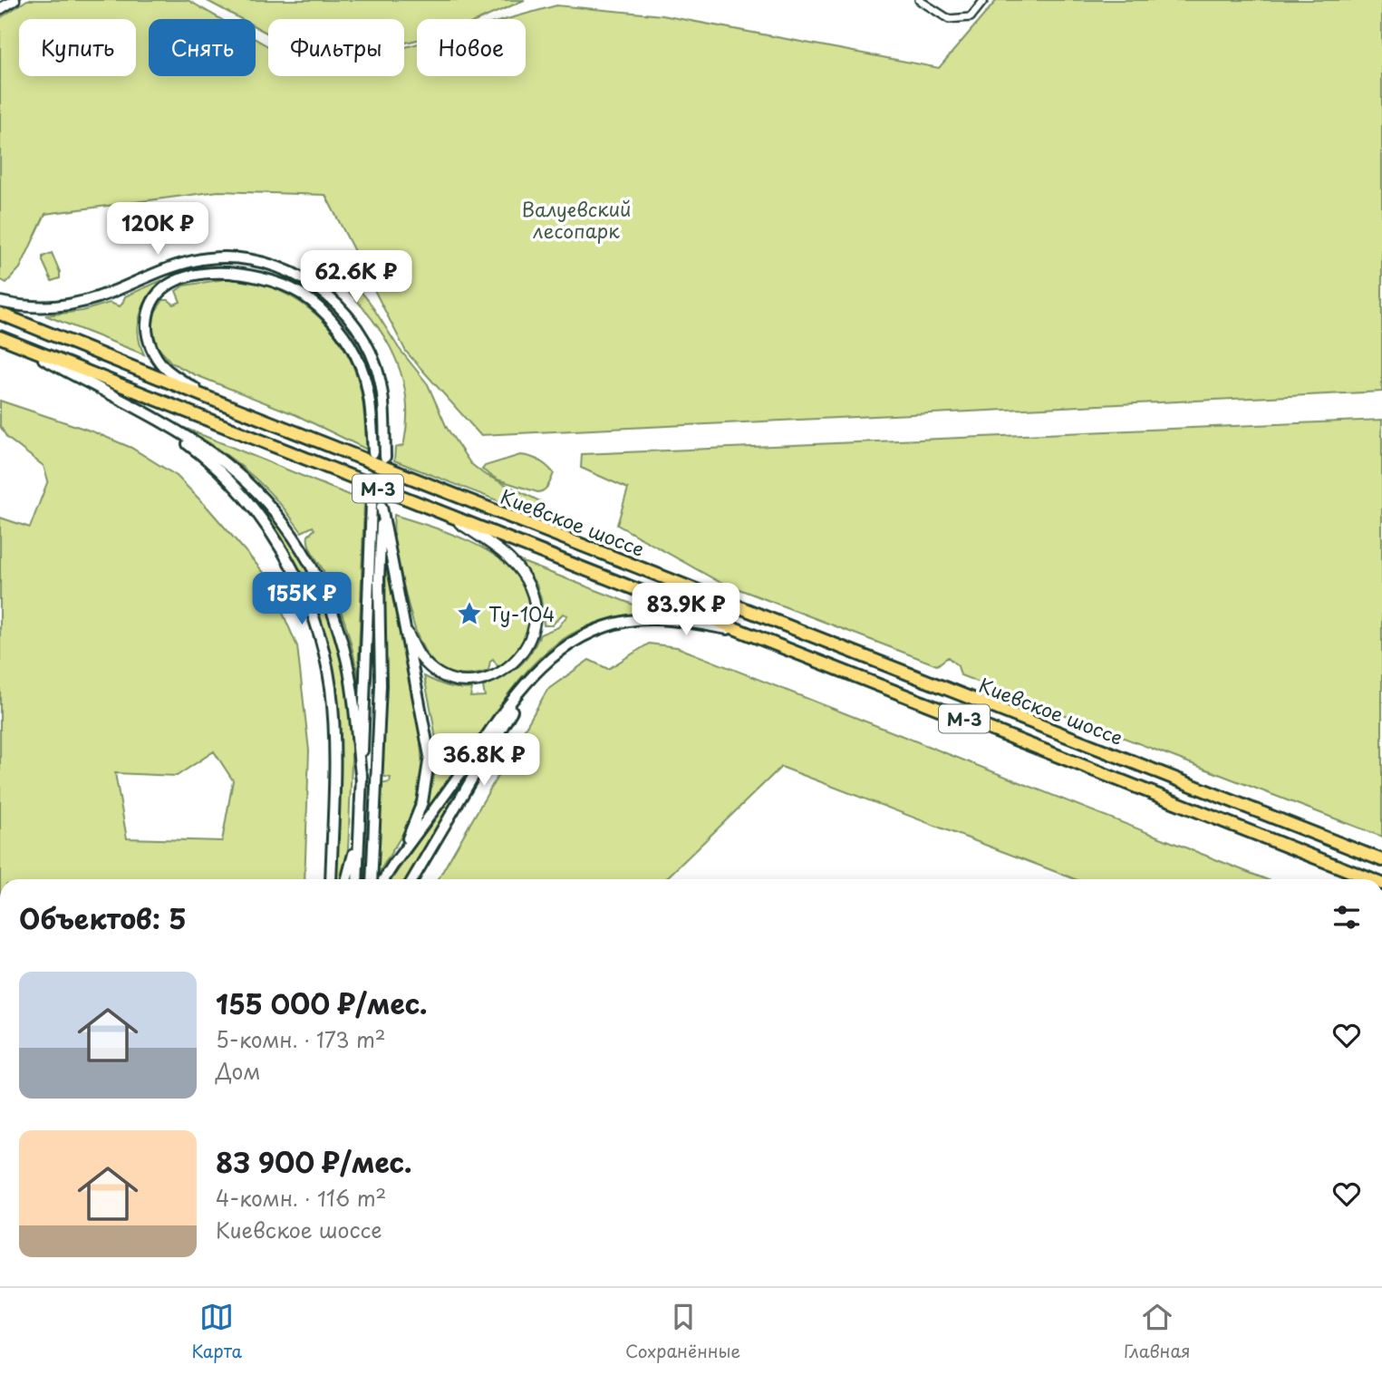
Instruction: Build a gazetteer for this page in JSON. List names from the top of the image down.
{
  "streets": {
    "highway": ["М-3", "Киевское шоссе"]
  },
  "parks": ["Валуевский лесопарк"],
  "places": {
    "place": ["Ту-104"]
  },
  "page": {
    "chip": [
      "Купить",
      "Снять",
      "Фильтры",
      "Новое"
    ],
    "price": [
      "120K ₽",
      "62.6K ₽",
      "155K ₽",
      "83.9K ₽",
      "36.8K ₽"
    ],
    "heading": "Объектов: 5",
    "list": [
      {
        "name": "155 000 ₽/мес.",
        "note": "5-комн. · 173 m² · Дом"
      },
      {
        "name": "83 900 ₽/мес.",
        "note": "4-комн. · 116 m² · Киевское шоссе"
      }
    ],
    "tabs": ["Карта", "Сохранённые", "Главная"]
  }
}
